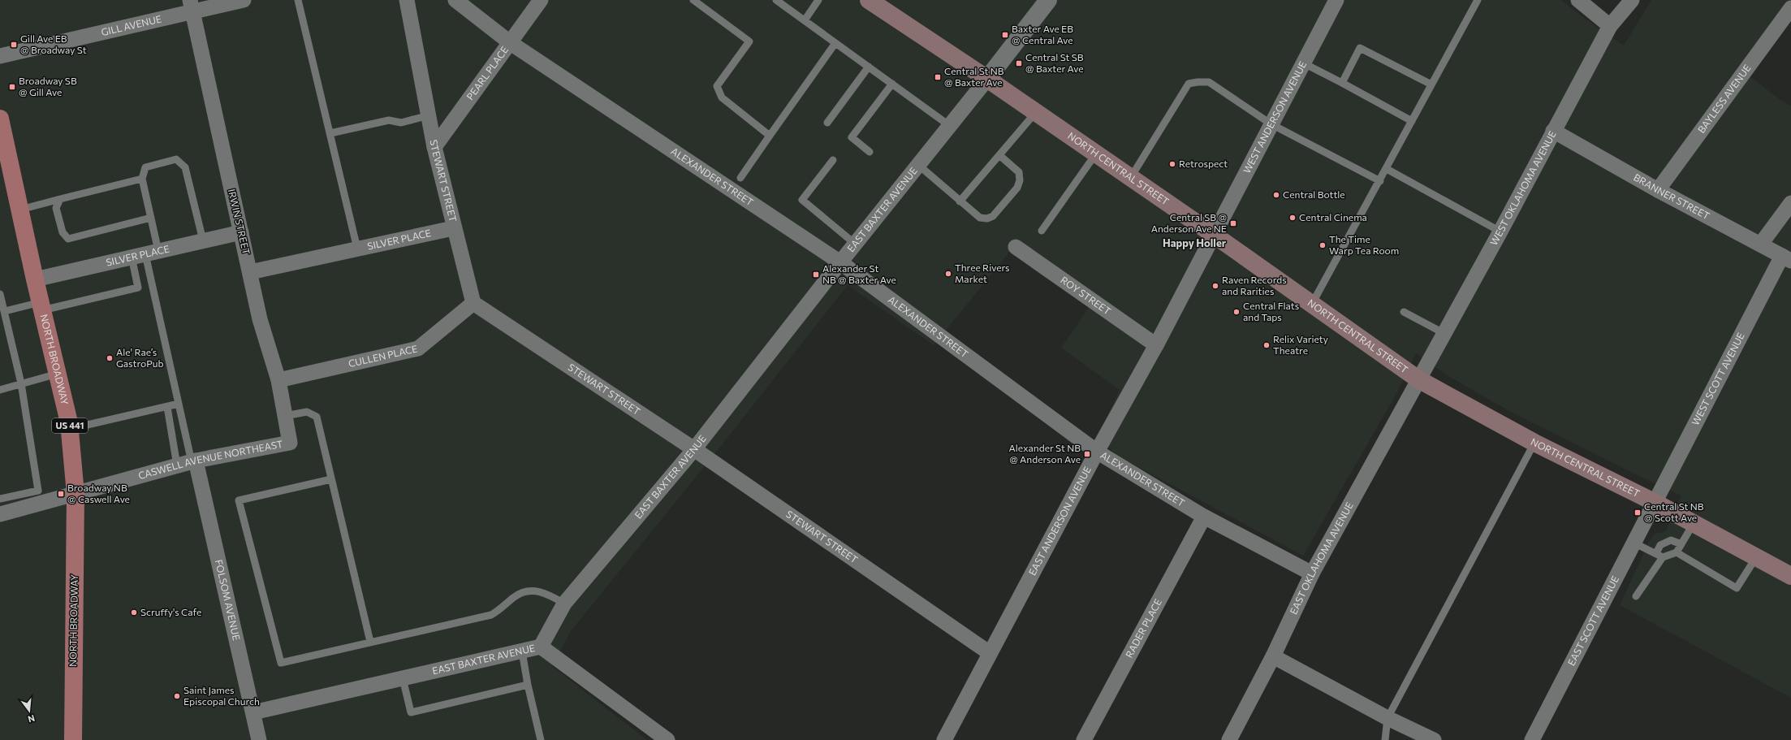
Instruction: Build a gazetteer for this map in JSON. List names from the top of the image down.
{
  "streets": {
    "main road": ["NORTH CENTRAL STREET", "NORTH BROADWAY", "US 441"],
    "street": [
      "GILL AVENUE",
      "PEARL PLACE",
      "BAYLESS AVENUE",
      "WEST ANDERSON AVENUE",
      "ALEXANDER STREET",
      "STEWART STREET",
      "WEST OKLAHOMA AVENUE",
      "BRANNER STREET",
      "EAST BAXTER AVENUE",
      "IRWIN STREET",
      "SILVER PLACE",
      "ROY STREET",
      "CULLEN PLACE",
      "WEST SCOTT AVENUE",
      "CASWELL AVENUE NORTHEAST",
      "EAST ANDERSON AVENUE",
      "EAST OKLAHOMA AVENUE",
      "FOLSOM AVENUE",
      "EAST SCOTT AVENUE",
      "RADER PLACE"
    ]
  },
  "crossings": [
    ["GILL AVENUE", "IRWIN STREET"],
    ["PEARL PLACE", "ALEXANDER STREET"],
    ["PEARL PLACE", "STEWART STREET"],
    ["BAYLESS AVENUE", "BRANNER STREET"],
    ["WEST ANDERSON AVENUE", "NORTH CENTRAL STREET"],
    ["WEST ANDERSON AVENUE", "EAST ANDERSON AVENUE"],
    ["NORTH CENTRAL STREET", "WEST OKLAHOMA AVENUE"],
    ["NORTH CENTRAL STREET", "EAST BAXTER AVENUE"],
    ["NORTH CENTRAL STREET", "WEST SCOTT AVENUE"],
    ["NORTH CENTRAL STREET", "EAST ANDERSON AVENUE"],
    ["NORTH CENTRAL STREET", "EAST OKLAHOMA AVENUE"],
    ["NORTH CENTRAL STREET", "EAST SCOTT AVENUE"],
    ["ALEXANDER STREET", "EAST BAXTER AVENUE"],
    ["ALEXANDER STREET", "EAST ANDERSON AVENUE"],
    ["ALEXANDER STREET", "EAST OKLAHOMA AVENUE"],
    ["ALEXANDER STREET", "RADER PLACE"],
    ["STEWART STREET", "EAST BAXTER AVENUE"],
    ["STEWART STREET", "SILVER PLACE"],
    ["STEWART STREET", "CULLEN PLACE"],
    ["STEWART STREET", "EAST ANDERSON AVENUE"],
    ["WEST OKLAHOMA AVENUE", "BRANNER STREET"],
    ["WEST OKLAHOMA AVENUE", "EAST OKLAHOMA AVENUE"],
    ["BRANNER STREET", "WEST SCOTT AVENUE"],
    ["EAST BAXTER AVENUE", "FOLSOM AVENUE"],
    ["IRWIN STREET", "SILVER PLACE"],
    ["IRWIN STREET", "CULLEN PLACE"],
    ["IRWIN STREET", "CASWELL AVENUE NORTHEAST"],
    ["SILVER PLACE", "NORTH BROADWAY"],
    ["ROY STREET", "EAST ANDERSON AVENUE"],
    ["NORTH BROADWAY", "CASWELL AVENUE NORTHEAST"],
    ["WEST SCOTT AVENUE", "EAST SCOTT AVENUE"],
    ["CASWELL AVENUE NORTHEAST", "FOLSOM AVENUE"]
  ],
  "districts": ["Happy Holler"],
  "places": {
    "transit": [
      "Baxter Ave EB @ Central Ave",
      "Gill Ave EB @ Broadway St",
      "Central St SB @ Baxter Ave",
      "Central St NB @ Baxter Ave",
      "Broadway SB @ Gill Ave",
      "Central SB @ Anderson Ave NE",
      "Alexander St NB @ Baxter Ave",
      "Alexander St NB @ Anderson Ave",
      "Broadway NB @ Caswell Ave",
      "Central St NB @ Scott Ave"
    ],
    "other": [
      "Retrospect",
      "Central Bottle",
      "Central Cinema",
      "The Time Warp Tea Room",
      "Three Rivers Market",
      "Raven Records and Rarities",
      "Central Flats and Taps",
      "Relix Variety Theatre",
      "Ale' Rae’s GastroPub",
      "Scruffy's Cafe",
      "Saint James Episcopal Church"
    ]
  },
  "north": "bottom"
}
